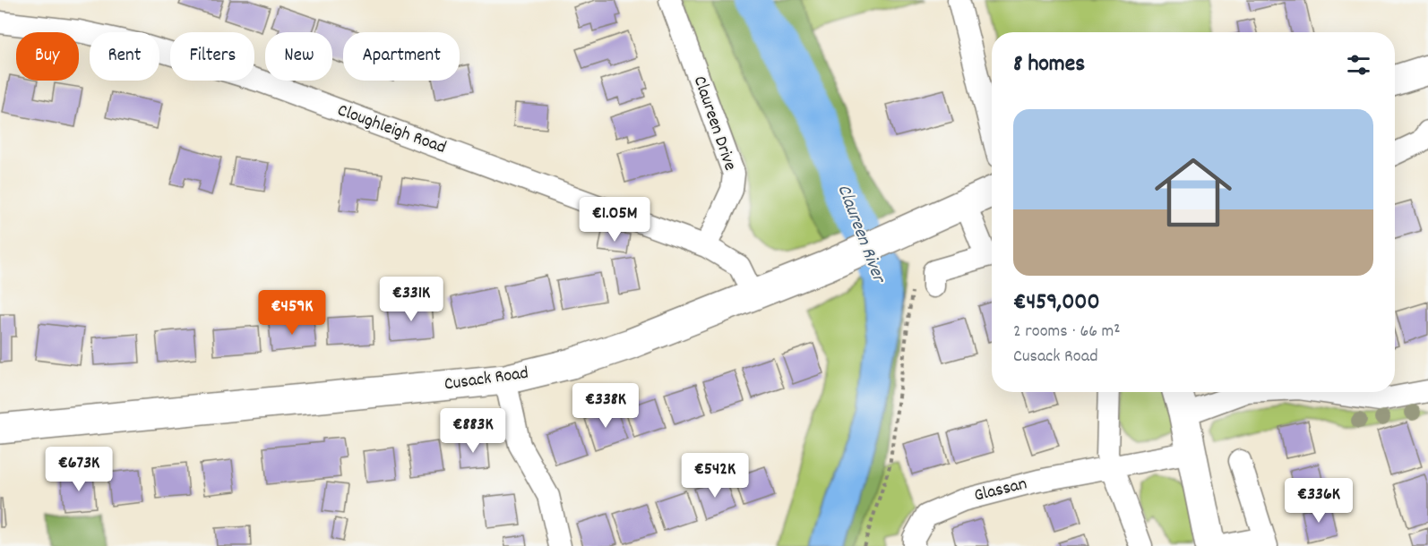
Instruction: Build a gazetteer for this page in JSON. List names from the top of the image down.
{
  "streets": {
    "main road": ["Cusack Road"],
    "street": ["Claureen Drive", "Cloughleigh Road", "Glassan"]
  },
  "crossings": [
    ["Claureen Drive", "Cloughleigh Road"],
    ["Cloughleigh Road", "Cusack Road"]
  ],
  "water": ["Claureen River"],
  "page": {
    "chip": [
      "Buy",
      "Rent",
      "Filters",
      "New",
      "Apartment"
    ],
    "heading": "8 homes",
    "list": [
      {
        "name": "€459,000",
        "note": "2 rooms · 66 m² · Cusack Road"
      }
    ],
    "price": [
      "€1.05M",
      "€331K",
      "€459K",
      "€338K",
      "€883K",
      "€673K",
      "€542K",
      "€336K"
    ]
  }
}
